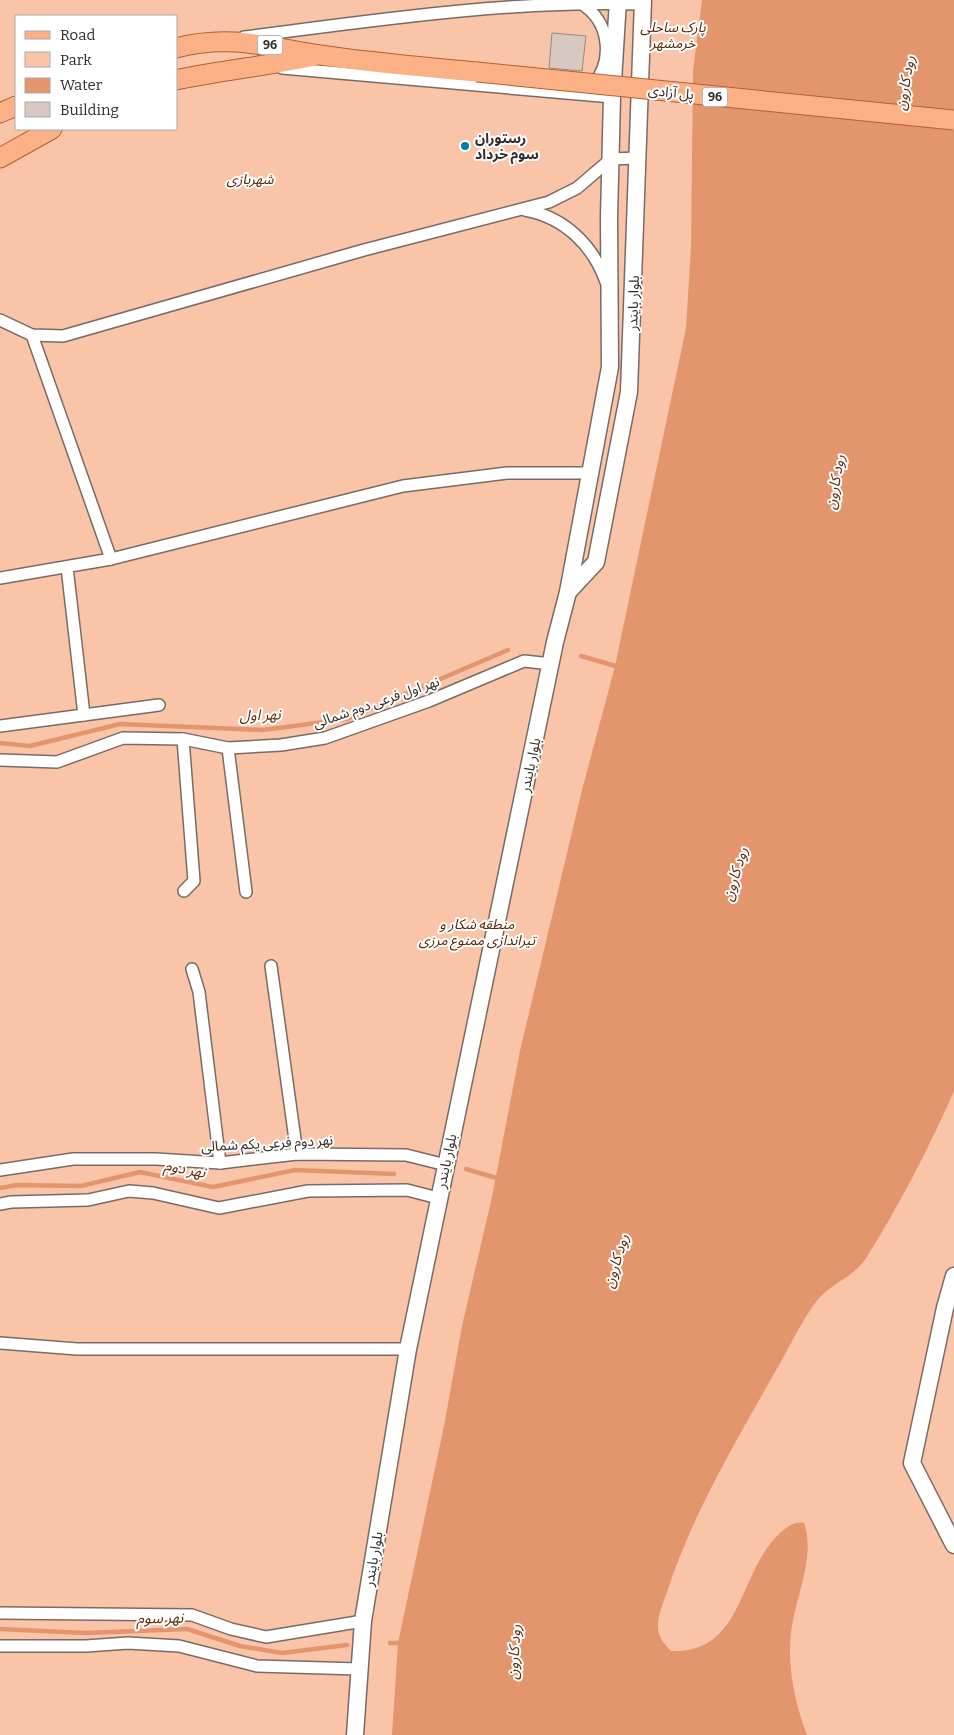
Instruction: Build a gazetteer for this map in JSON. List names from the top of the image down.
{
  "streets": {
    "main road": ["96", "پل آزادی"],
    "street": ["بلوار بایندر", "نهر اول فرعی دوم شمالی", "نهر دوم فرعی یکم شمالی"]
  },
  "crossings": [
    ["96", "پل آزادی"],
    ["بلوار بایندر", "نهر اول فرعی دوم شمالی"],
    ["بلوار بایندر", "نهر دوم فرعی یکم شمالی"]
  ],
  "water": [
    "رود کارون",
    "نهر اول",
    "نهر دوم",
    "نهر سوم"
  ],
  "parks": ["پارک ساحلی خرمشهر", "شهربازی", "منطقه شکار و تیراندازی ممنوع مرزی"],
  "places": ["رستوران سوم خرداد"],
  "legend": [
    "Road",
    "Park",
    "Water",
    "Building"
  ]
}
